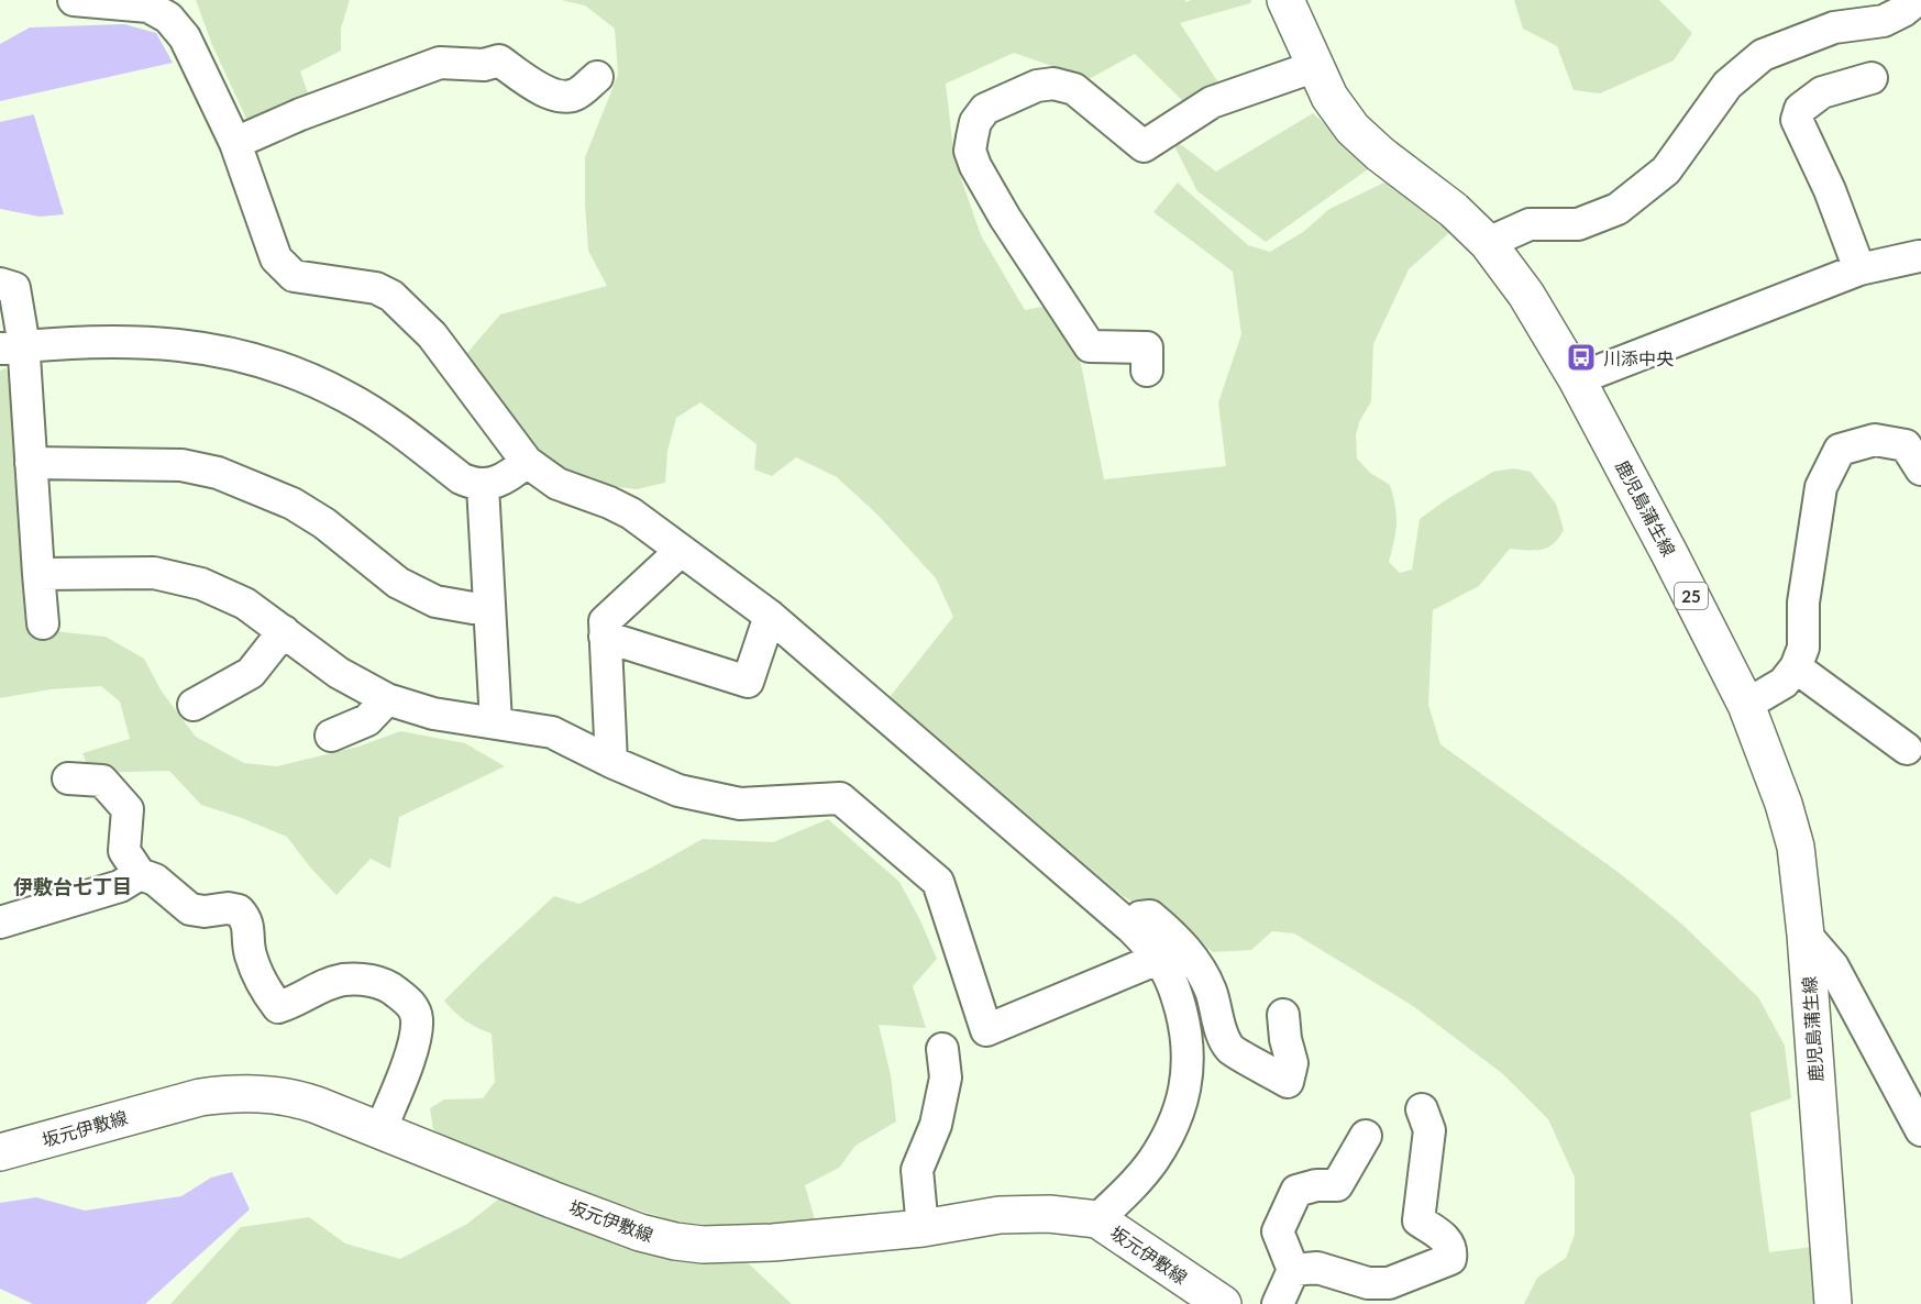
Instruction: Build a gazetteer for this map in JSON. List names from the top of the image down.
{
  "streets": {
    "main road": ["鹿児島蒲生線", "25", "坂元伊敷線"]
  },
  "districts": ["伊敷台七丁目"],
  "places": {
    "bus stop": ["川添中央"]
  }
}
